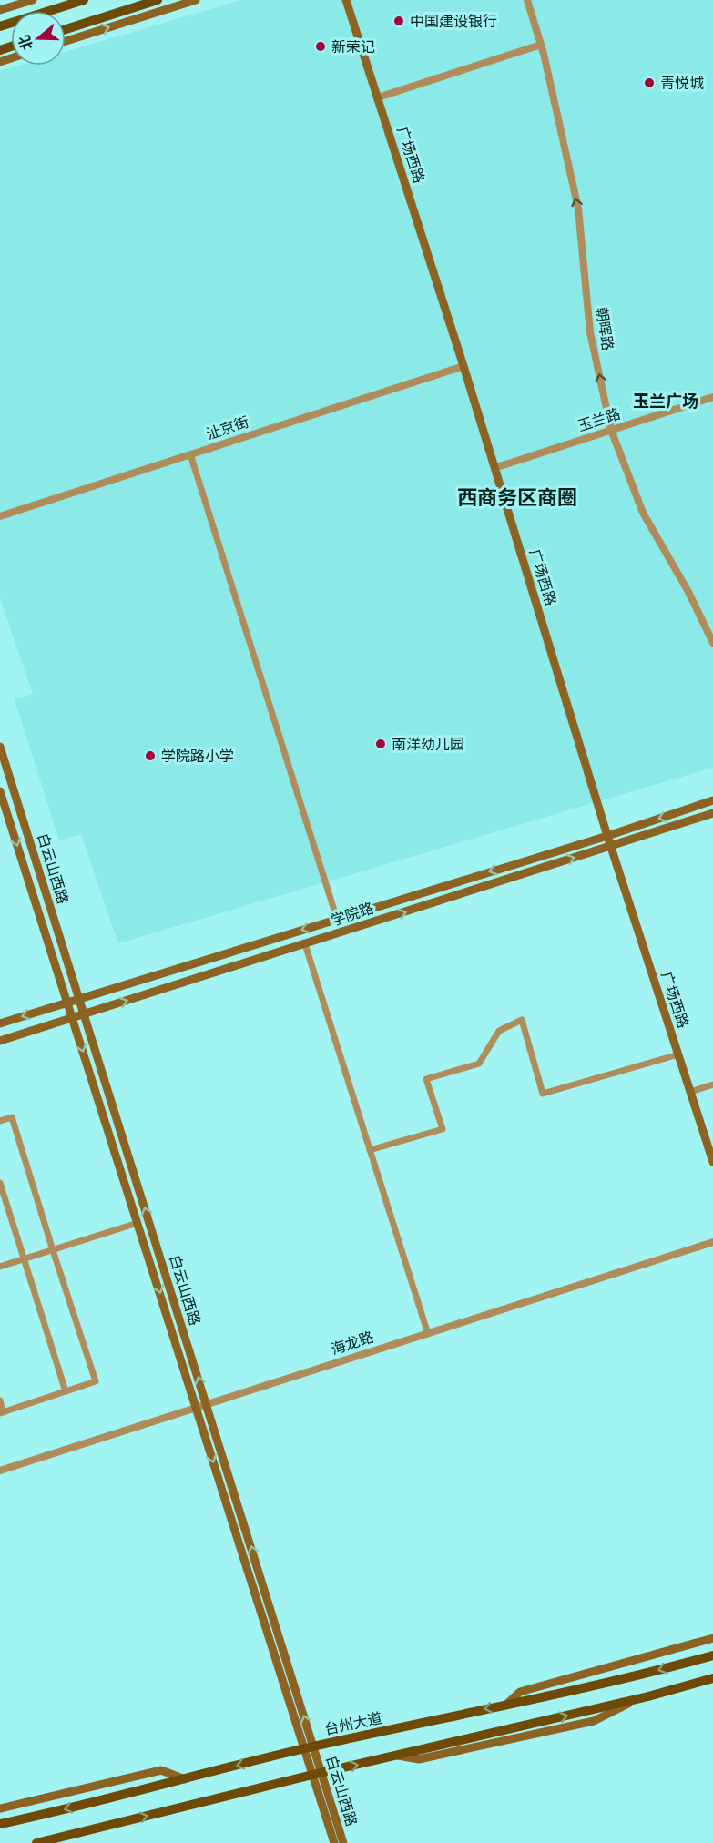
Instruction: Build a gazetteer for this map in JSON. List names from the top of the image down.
{
  "streets": {
    "main road": [
      "广场西路",
      "白云山西路",
      "学院路",
      "台州大道"
    ],
    "street": [
      "朝晖路",
      "玉兰路",
      "沚京街",
      "海龙路"
    ]
  },
  "crossings": [
    ["广场西路", "玉兰路"],
    ["广场西路", "沚京街"],
    ["广场西路", "学院路"],
    ["朝晖路", "玉兰路"],
    ["白云山西路", "学院路"],
    ["白云山西路", "海龙路"],
    ["白云山西路", "台州大道"]
  ],
  "one_way": ["朝晖路"],
  "districts": ["玉兰广场", "西商务区商圈"],
  "places": [
    "中国建设银行",
    "新荣记",
    "青悦城",
    "南洋幼儿园",
    "学院路小学"
  ],
  "north": "left"
}
